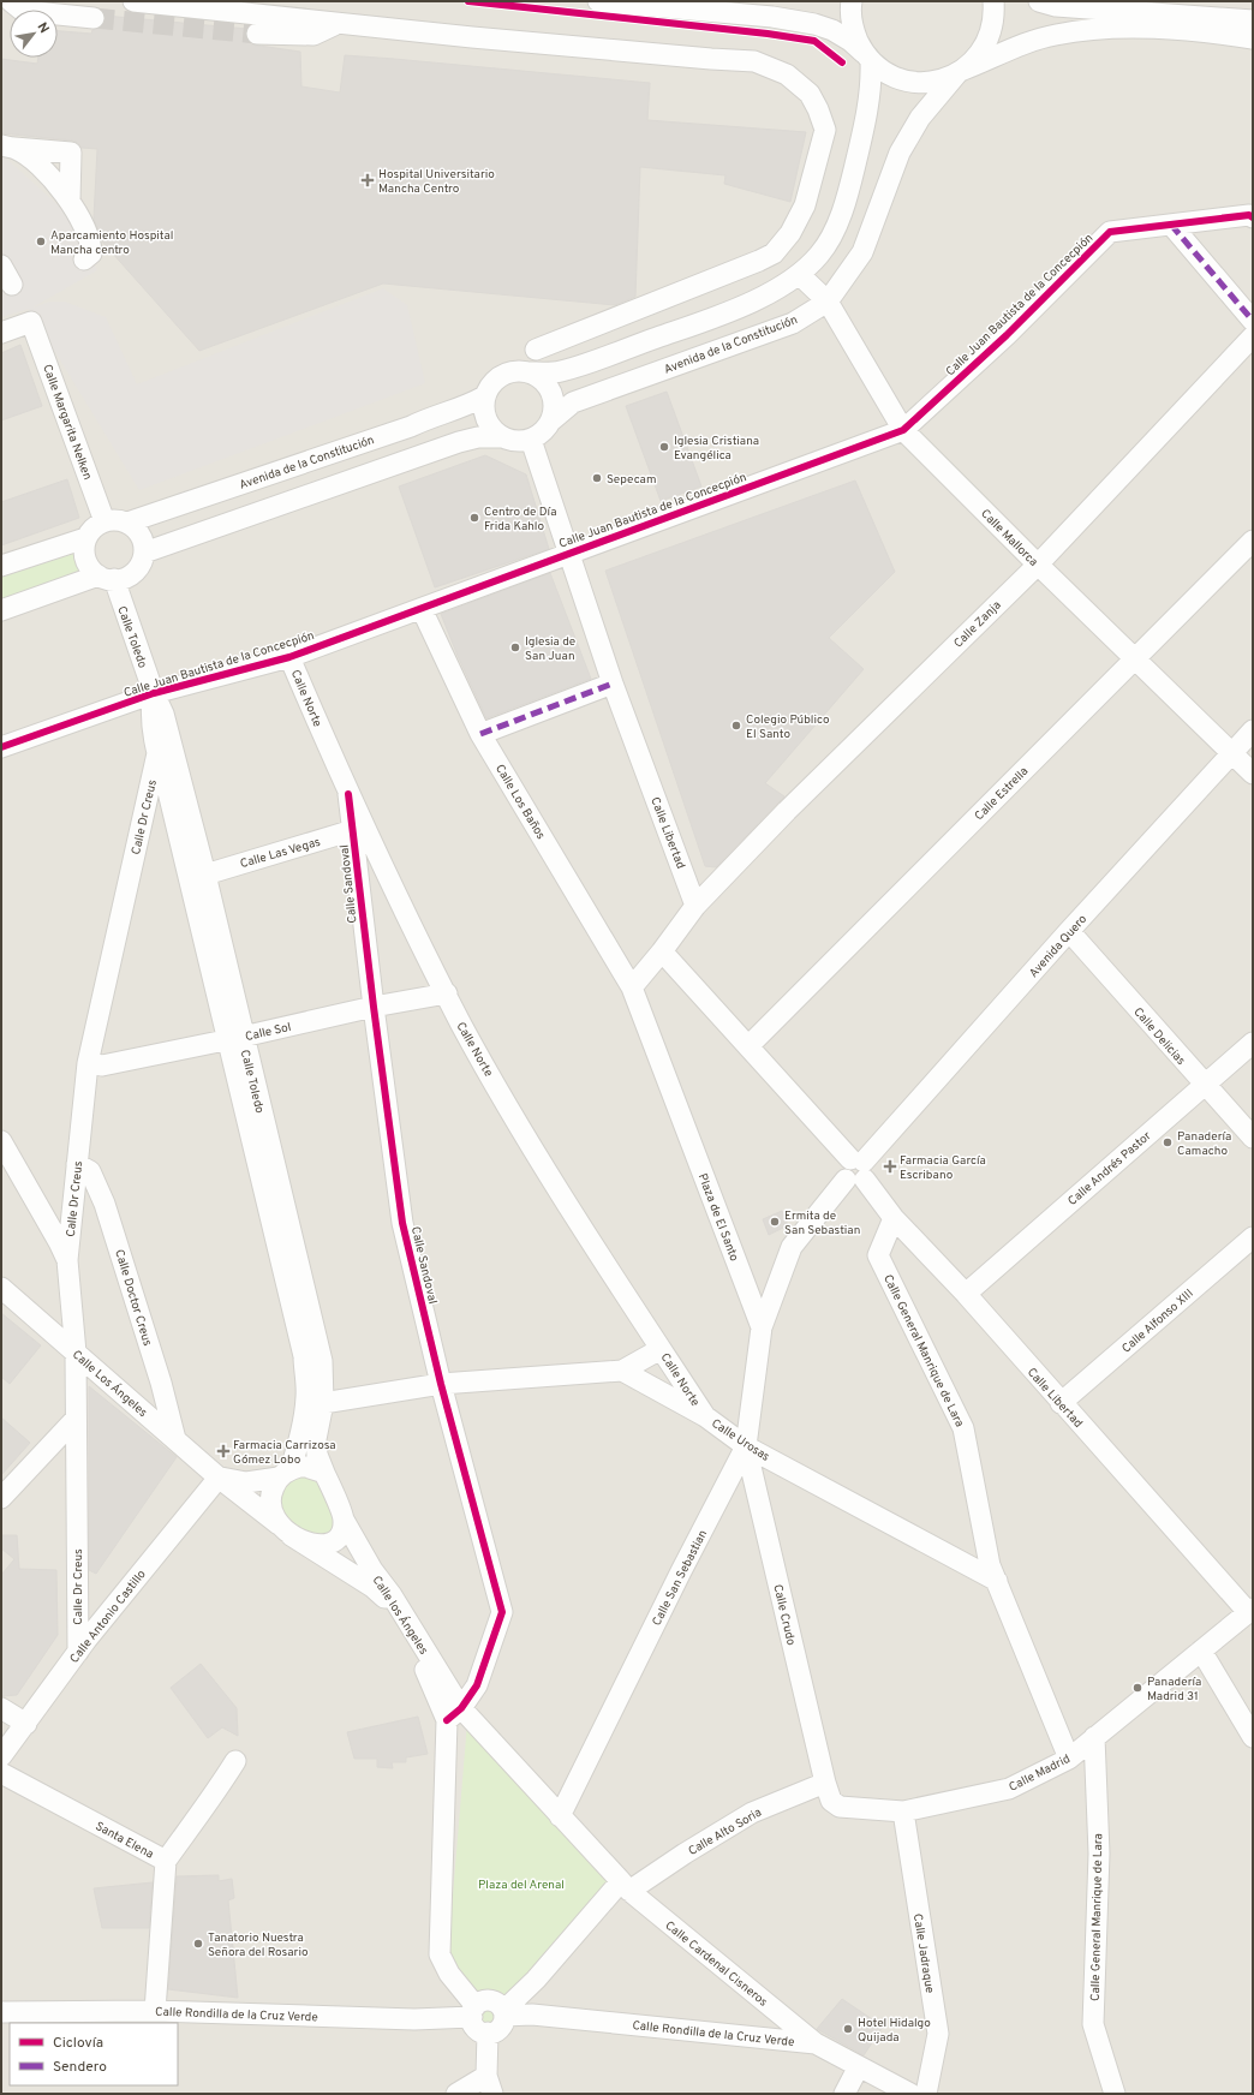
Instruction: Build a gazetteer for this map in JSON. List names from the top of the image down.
{
  "streets": {
    "street": [
      "Calle Juan Bautista de la Concecpión",
      "Avenida de la Constitución",
      "Calle Margarita Nelken",
      "Calle Mallorca",
      "Calle Zanja",
      "Calle Toledo",
      "Calle Norte",
      "Calle Estrella",
      "Calle Los Baños",
      "Calle Dr Creus",
      "Calle Libertad",
      "Calle Las Vegas",
      "Calle Sandoval",
      "Avenida Quero",
      "Calle Sol",
      "Calle Delicias",
      "Calle Andrés Pastor",
      "Plaza de El Santo",
      "Calle Doctor Creus",
      "Calle Alfonso XIII",
      "Calle General Manrique de Lara",
      "Calle Los Ángeles",
      "Calle Urosas",
      "Calle San Sebastian",
      "Calle los Ángeles",
      "Calle Crudo",
      "Calle Antonio Castillo",
      "Calle Madrid",
      "Calle Alto Soria",
      "Santa Elena",
      "Calle Jadraque",
      "Calle Cardenal Cisneros",
      "Calle Rondilla de la Cruz Verde"
    ]
  },
  "crossings": [
    ["Calle Juan Bautista de la Concecpión", "Calle Mallorca"],
    ["Calle Juan Bautista de la Concecpión", "Calle Toledo"],
    ["Calle Juan Bautista de la Concecpión", "Calle Norte"],
    ["Calle Juan Bautista de la Concecpión", "Calle Los Baños"],
    ["Calle Juan Bautista de la Concecpión", "Calle Libertad"],
    ["Avenida de la Constitución", "Calle Margarita Nelken"],
    ["Avenida de la Constitución", "Calle Mallorca"],
    ["Avenida de la Constitución", "Calle Toledo"],
    ["Avenida de la Constitución", "Calle Libertad"],
    ["Calle Margarita Nelken", "Calle Toledo"],
    ["Calle Mallorca", "Calle Zanja"],
    ["Calle Mallorca", "Calle Estrella"],
    ["Calle Mallorca", "Avenida Quero"],
    ["Calle Zanja", "Calle Libertad"],
    ["Calle Toledo", "Calle Dr Creus"],
    ["Calle Toledo", "Calle Las Vegas"],
    ["Calle Toledo", "Calle Sol"],
    ["Calle Toledo", "Calle Los Ángeles"],
    ["Calle Toledo", "Calle los Ángeles"],
    ["Calle Norte", "Calle Sandoval"],
    ["Calle Norte", "Calle Sol"],
    ["Calle Norte", "Calle Urosas"],
    ["Calle Estrella", "Calle Libertad"],
    ["Calle Los Baños", "Plaza de El Santo"],
    ["Calle Dr Creus", "Calle Sol"],
    ["Calle Dr Creus", "Calle Doctor Creus"],
    ["Calle Dr Creus", "Calle Los Ángeles"],
    ["Calle Dr Creus", "Calle Antonio Castillo"],
    ["Calle Libertad", "Avenida Quero"],
    ["Calle Libertad", "Calle Andrés Pastor"],
    ["Calle Libertad", "Calle Alfonso XIII"],
    ["Calle Libertad", "Calle General Manrique de Lara"],
    ["Calle Libertad", "Calle Madrid"],
    ["Calle Las Vegas", "Calle Sandoval"],
    ["Calle Sandoval", "Calle Sol"],
    ["Calle Sandoval", "Calle Los Ángeles"],
    ["Calle Sandoval", "Calle los Ángeles"],
    ["Avenida Quero", "Calle Delicias"],
    ["Calle Delicias", "Calle Andrés Pastor"],
    ["Plaza de El Santo", "Calle San Sebastian"],
    ["Calle Doctor Creus", "Calle Los Ángeles"],
    ["Calle General Manrique de Lara", "Calle Urosas"],
    ["Calle General Manrique de Lara", "Calle Madrid"],
    ["Calle Los Ángeles", "Calle los Ángeles"],
    ["Calle Los Ángeles", "Calle Antonio Castillo"],
    ["Calle Urosas", "Calle San Sebastian"],
    ["Calle Urosas", "Calle Crudo"],
    ["Calle San Sebastian", "Calle Crudo"],
    ["Calle Crudo", "Calle Madrid"],
    ["Calle Crudo", "Calle Alto Soria"],
    ["Calle Madrid", "Calle Alto Soria"],
    ["Calle Madrid", "Calle Jadraque"],
    ["Calle Alto Soria", "Calle Cardenal Cisneros"],
    ["Santa Elena", "Calle Rondilla de la Cruz Verde"],
    ["Calle Cardenal Cisneros", "Calle Rondilla de la Cruz Verde"]
  ],
  "parks": ["Plaza del Arenal"],
  "places": {
    "health": ["Hospital Universitario Mancha Centro", "Farmacia García Escribano", "Farmacia Carrizosa Gómez Lobo"],
    "other": [
      "Aparcamiento Hospital Mancha centro",
      "Iglesia Cristiana Evangélica",
      "Sepecam",
      "Centro de Día Frida Kahlo",
      "Iglesia de San Juan",
      "Colegio Público El Santo",
      "Panadería Camacho",
      "Ermita de San Sebastian",
      "Panadería Madrid 31",
      "Tanatorio Nuestra Señora del Rosario",
      "Hotel Hidalgo Quijada"
    ]
  },
  "legend": ["Ciclovía", "Sendero"],
  "north": "top right"
}
